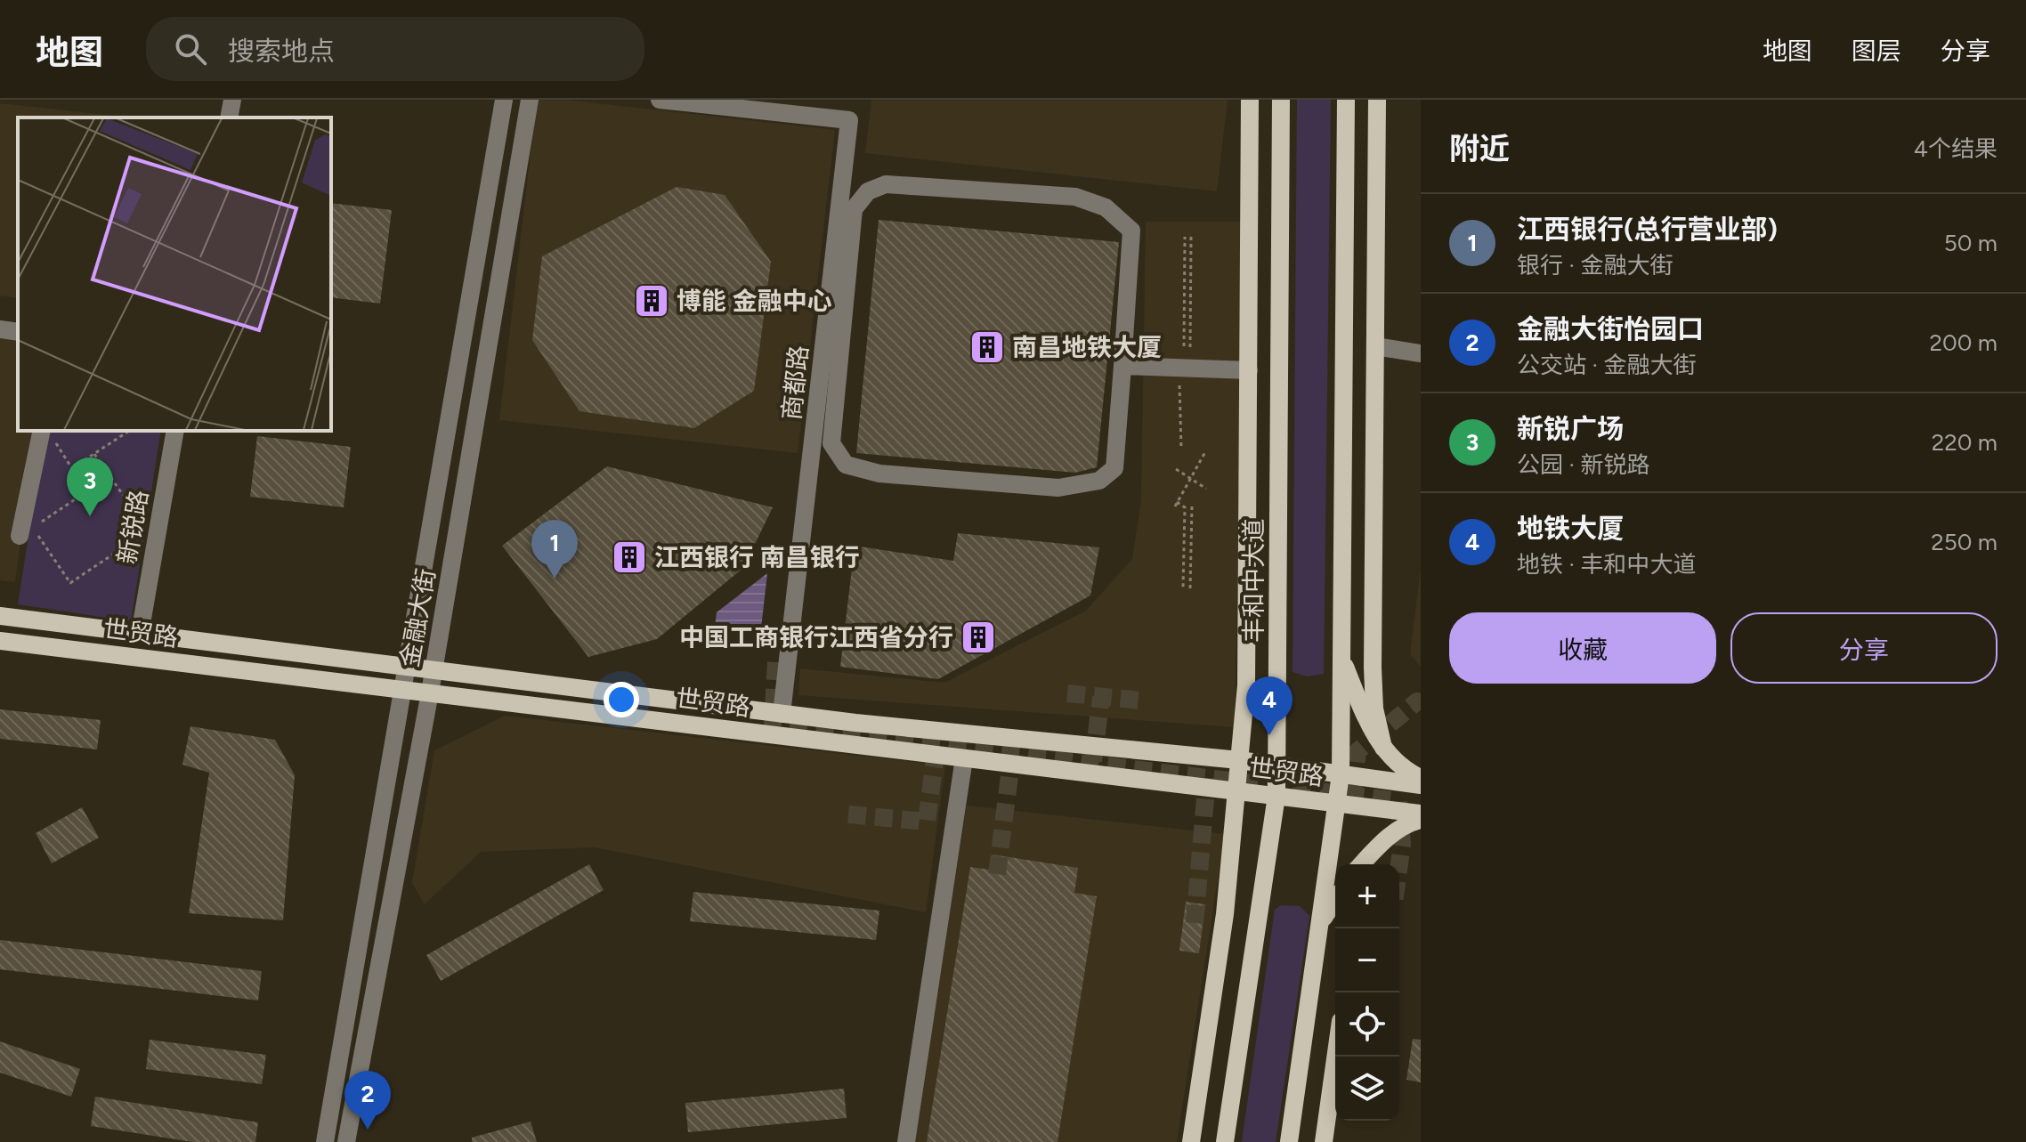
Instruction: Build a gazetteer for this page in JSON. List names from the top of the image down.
{
  "streets": {
    "main road": ["丰和中大道", "世贸路"],
    "street": ["商都路", "新锐路", "金融大街"]
  },
  "crossings": [
    ["商都路", "世贸路"],
    ["新锐路", "世贸路"],
    ["丰和中大道", "世贸路"],
    ["金融大街", "世贸路"]
  ],
  "places": {
    "building": [
      "博能 金融中心",
      "南昌地铁大厦",
      "江西银行 南昌银行",
      "中国工商银行江西省分行"
    ]
  },
  "page": {
    "header": "地图",
    "search": "搜索地点",
    "nav": ["地图", "图层", "分享"],
    "heading": ["附近", "4个结果"],
    "list": [
      {
        "mark": "1",
        "name": "江西银行(总行营业部)",
        "note": "银行 · 金融大街",
        "value": "50 m"
      },
      {
        "mark": "2",
        "name": "金融大街怡园口",
        "note": "公交站 · 金融大街",
        "value": "200 m"
      },
      {
        "mark": "3",
        "name": "新锐广场",
        "note": "公园 · 新锐路",
        "value": "220 m"
      },
      {
        "mark": "4",
        "name": "地铁大厦",
        "note": "地铁 · 丰和中大道",
        "value": "250 m"
      }
    ],
    "pins": [
      "3",
      "1",
      "4",
      "2"
    ],
    "buttons": ["收藏", "分享"],
    "map_buttons": ["+", "−"]
  }
}
